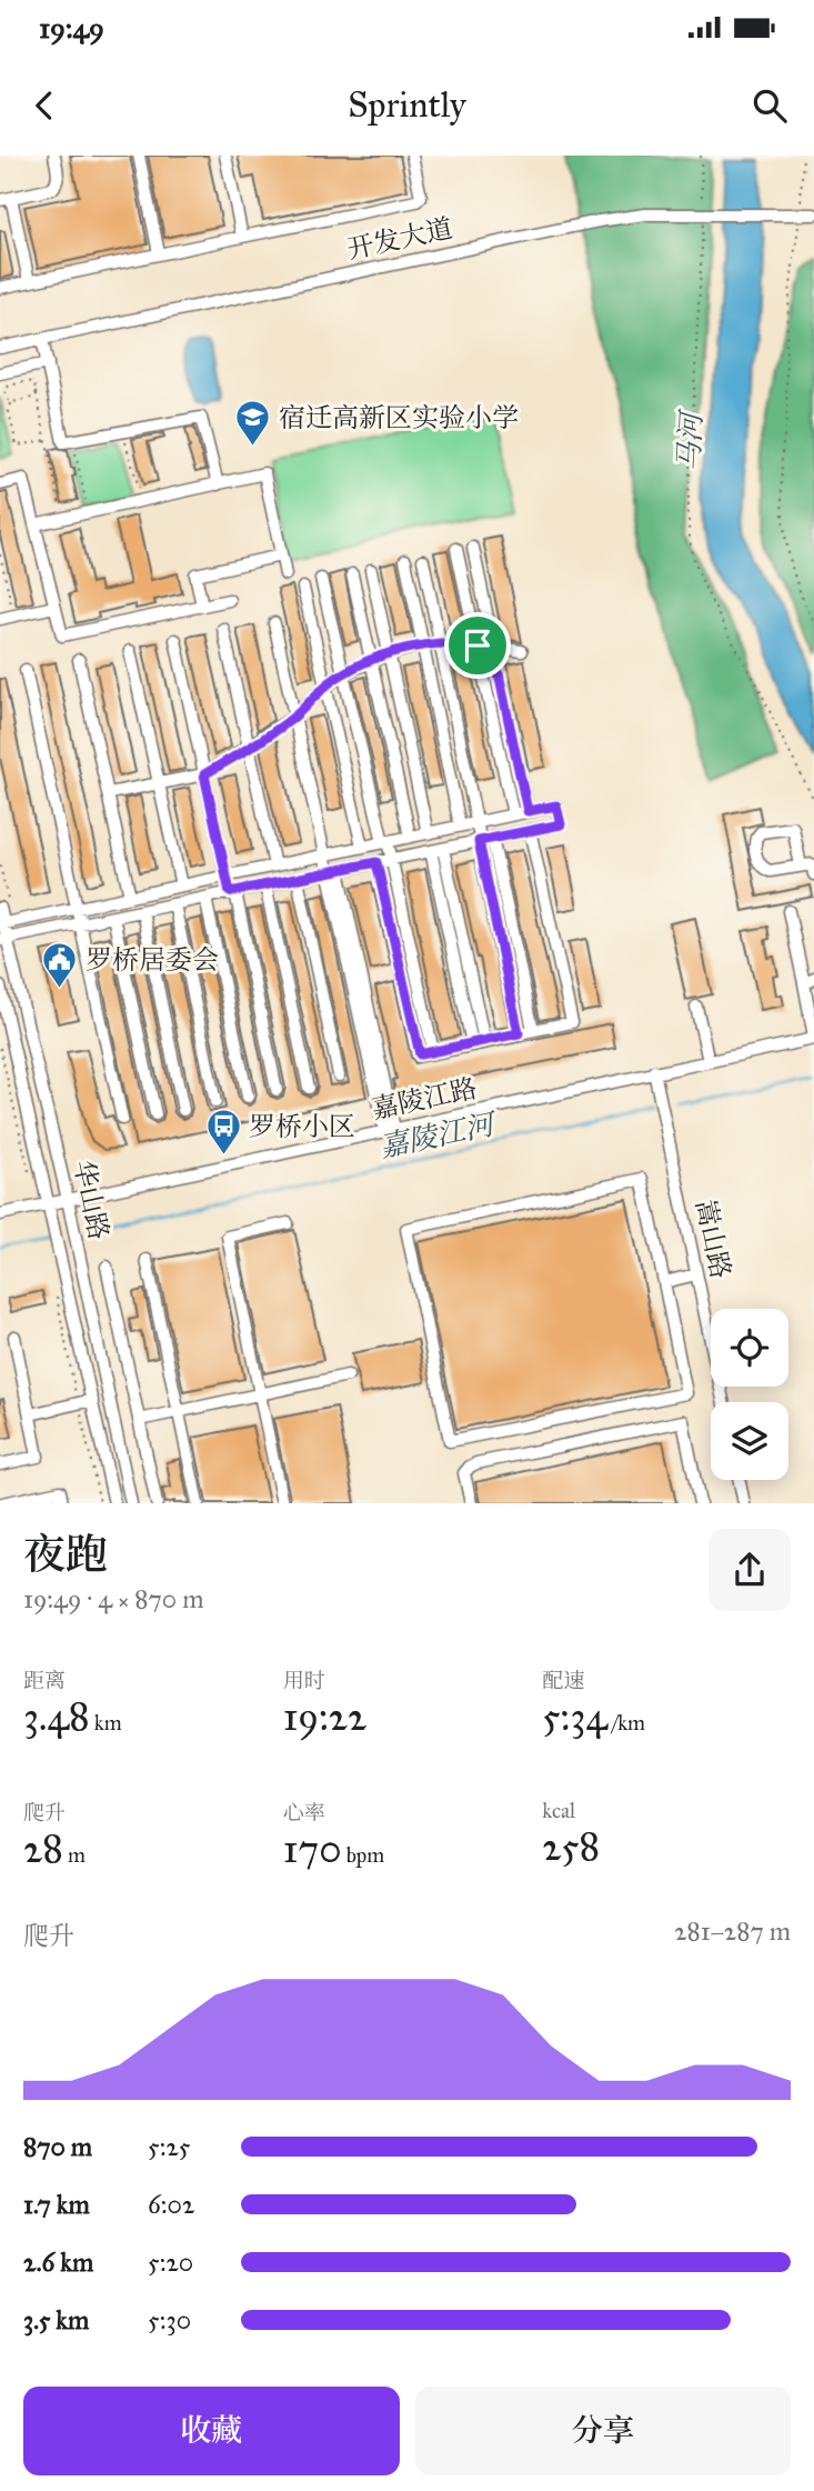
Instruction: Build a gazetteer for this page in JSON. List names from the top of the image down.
{
  "streets": {
    "street": [
      "开发大道",
      "嘉陵江路",
      "华山路",
      "嵩山路"
    ]
  },
  "crossings": [
    ["嘉陵江路", "华山路"],
    ["嘉陵江路", "嵩山路"]
  ],
  "water": ["马河", "嘉陵江河"],
  "places": {
    "school or university": ["宿迁高新区实验小学"],
    "public building": ["罗桥居委会"],
    "bus stop": ["罗桥小区"]
  },
  "page": {
    "status": "19:49",
    "header": "Sprintly",
    "heading": ["夜跑", "19:49 · 4 × 870 m"],
    "stats": [
      ["距离", "3.48 km"],
      ["用时", "19:22"],
      ["配速", "5:34 /km"],
      ["爬升", "28 m"],
      ["心率", "170 bpm"],
      ["kcal", "258"]
    ],
    "chart": ["爬升", "281–287 m"],
    "list": [
      {
        "name": "870 m",
        "note": "5:25"
      },
      {
        "name": "1.7 km",
        "note": "6:02"
      },
      {
        "name": "2.6 km",
        "note": "5:20"
      },
      {
        "name": "3.5 km",
        "note": "5:30"
      }
    ],
    "buttons": ["收藏", "分享"]
  }
}
